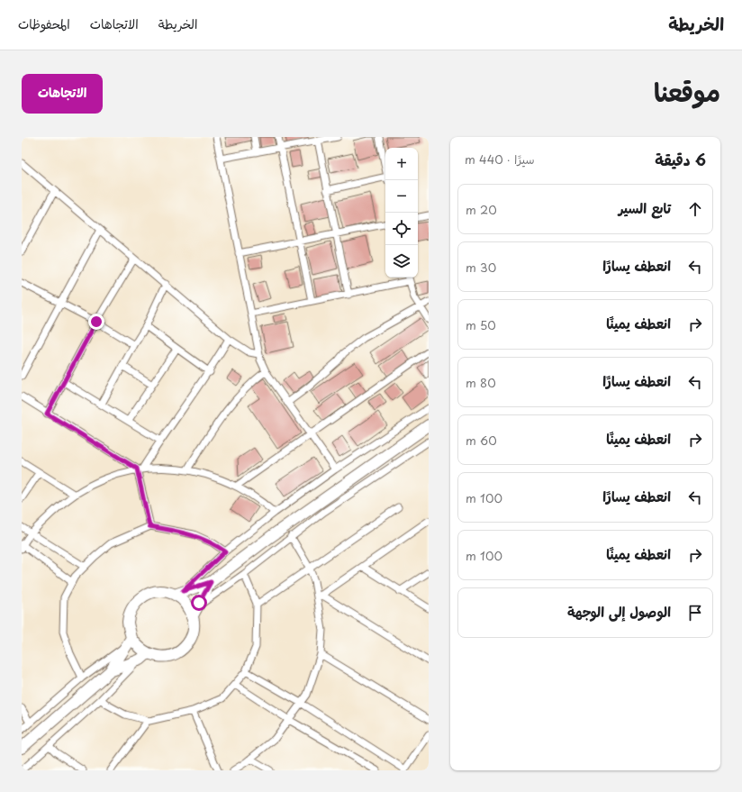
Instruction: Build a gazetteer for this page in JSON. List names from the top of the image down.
{
  "page": {
    "header": "الخريطة",
    "nav": ["الخريطة", "الاتجاهات", "المحفوظات"],
    "title": "موقعنا",
    "buttons": "الاتجاهات",
    "heading": ["6 دقيقة", "سيرًا · 440 m"],
    "map_buttons": ["+", "−"],
    "list": [
      ["تابع السير", "20 m"],
      ["انعطف يسارًا", "30 m"],
      ["انعطف يمينًا", "50 m"],
      ["انعطف يسارًا", "80 m"],
      ["انعطف يمينًا", "60 m"],
      ["انعطف يسارًا", "100 m"],
      ["انعطف يمينًا", "100 m"],
      "الوصول إلى الوجهة"
    ]
  }
}
